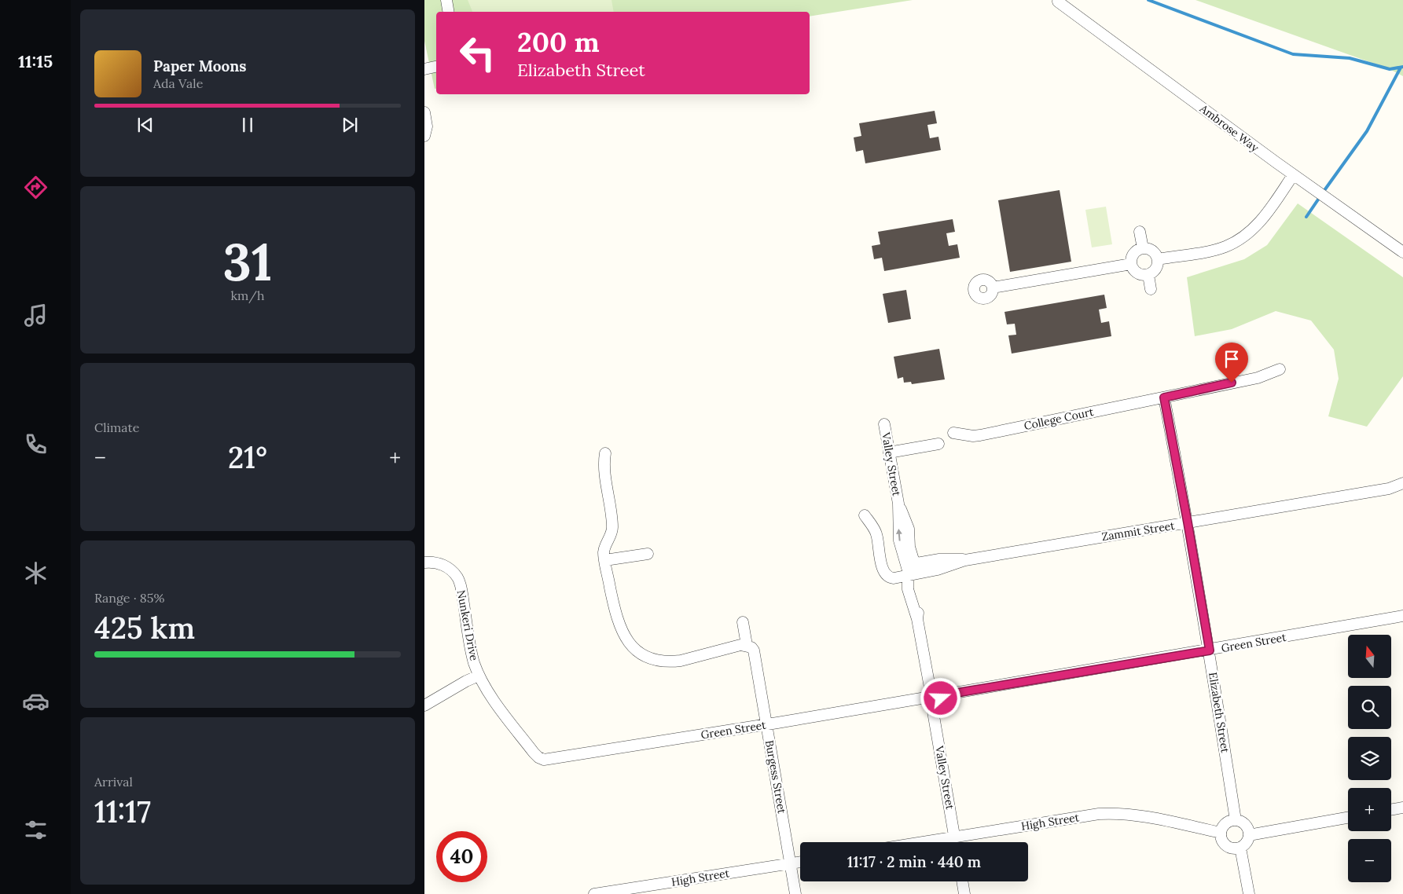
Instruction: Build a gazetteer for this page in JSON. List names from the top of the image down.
{
  "streets": {
    "street": [
      "Ambrose Way",
      "College Court",
      "Valley Street",
      "Zammit Street",
      "Nunkeri Drive",
      "Green Street",
      "Elizabeth Street",
      "Burgess Street",
      "High Street"
    ]
  },
  "crossings": [
    ["College Court", "Elizabeth Street"],
    ["Valley Street", "Zammit Street"],
    ["Valley Street", "Green Street"],
    ["Valley Street", "High Street"],
    ["Zammit Street", "Elizabeth Street"],
    ["Nunkeri Drive", "Green Street"],
    ["Green Street", "Elizabeth Street"],
    ["Green Street", "Burgess Street"],
    ["Elizabeth Street", "High Street"],
    ["Burgess Street", "High Street"]
  ],
  "north": "top",
  "page": {
    "tabs": "11:15",
    "turn": ["200 m", "Elizabeth Street"],
    "song": ["Paper Moons", "Ada Vale"],
    "tile": [
      ["31", "km/h"],
      "Climate",
      ["Range · 85%", "425 km"],
      ["Arrival", "11:17"]
    ],
    "heat": ["−", "21°", "+"],
    "map_buttons": ["+", "−"],
    "limit": "40",
    "trip": "11:17 · 2 min · 440 m"
  }
}
